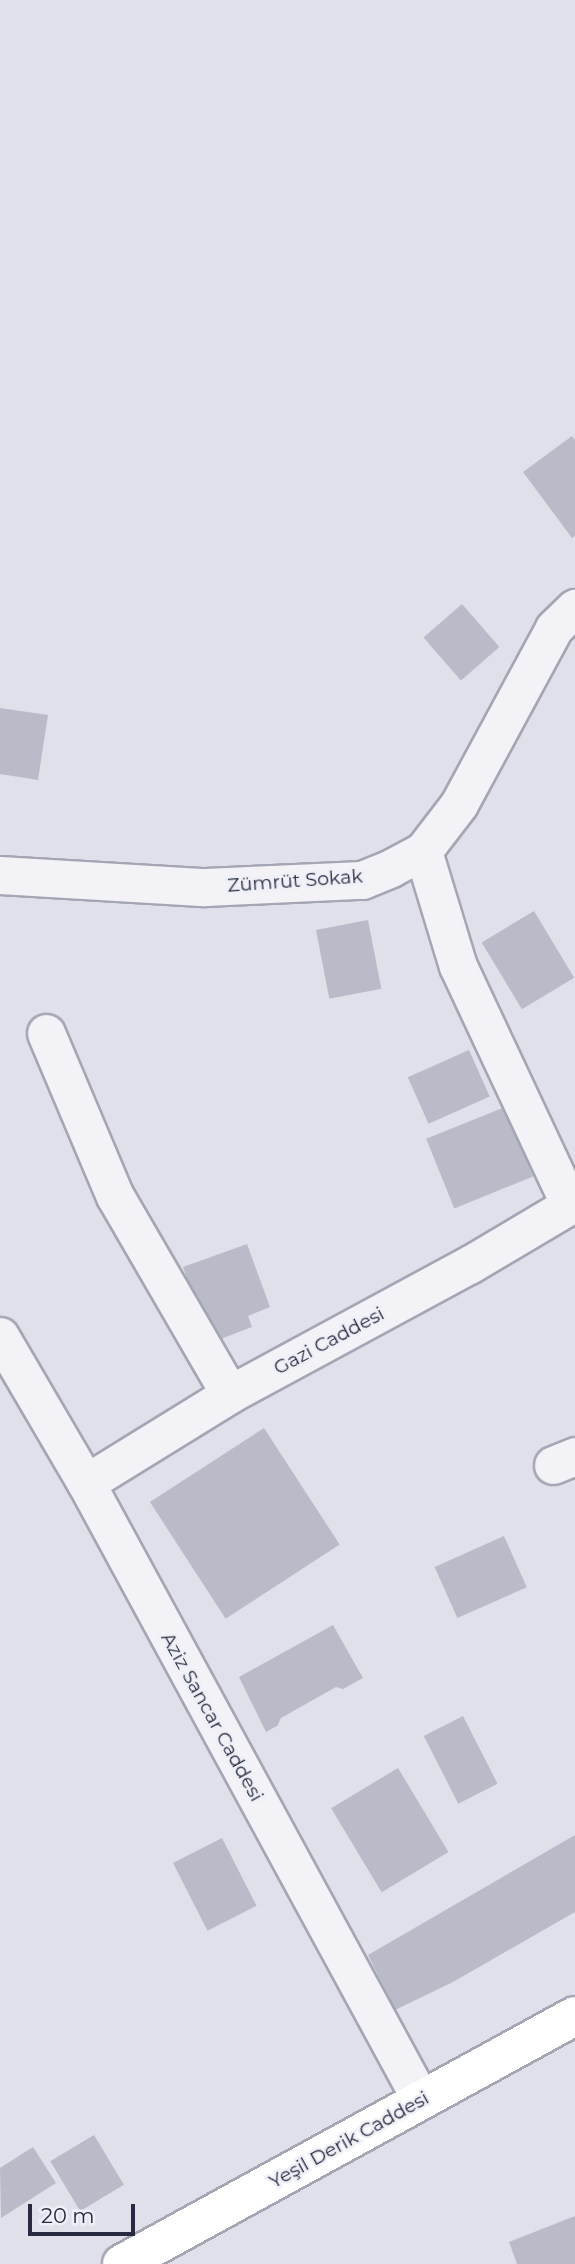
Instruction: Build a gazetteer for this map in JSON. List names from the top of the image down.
{
  "streets": {
    "main road": ["Yeşil Derik Caddesi"],
    "street": ["Zümrüt Sokak", "Gazi Caddesi", "Aziz Sancar Caddesi"]
  },
  "crossings": [
    ["Gazi Caddesi", "Aziz Sancar Caddesi"],
    ["Aziz Sancar Caddesi", "Yeşil Derik Caddesi"]
  ],
  "scale_bar": "20 m"
}
